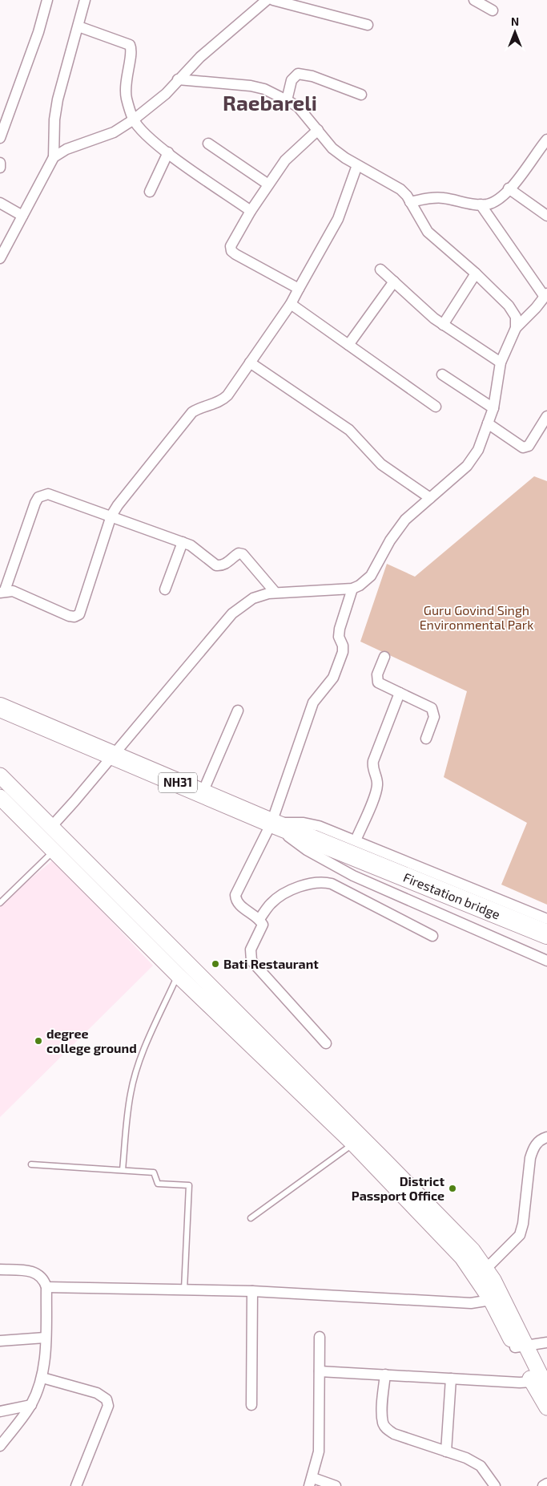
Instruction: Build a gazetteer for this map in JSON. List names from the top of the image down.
{
  "streets": {
    "highway": ["NH31", "Firestation bridge"]
  },
  "crossings": [
    ["NH31", "Firestation bridge"]
  ],
  "districts": ["Raebareli"],
  "parks": ["Guru Govind Singh Environmental Park"],
  "places": ["Bati Restaurant", "degree college ground", "District Passport Office"],
  "north": "top"
}
